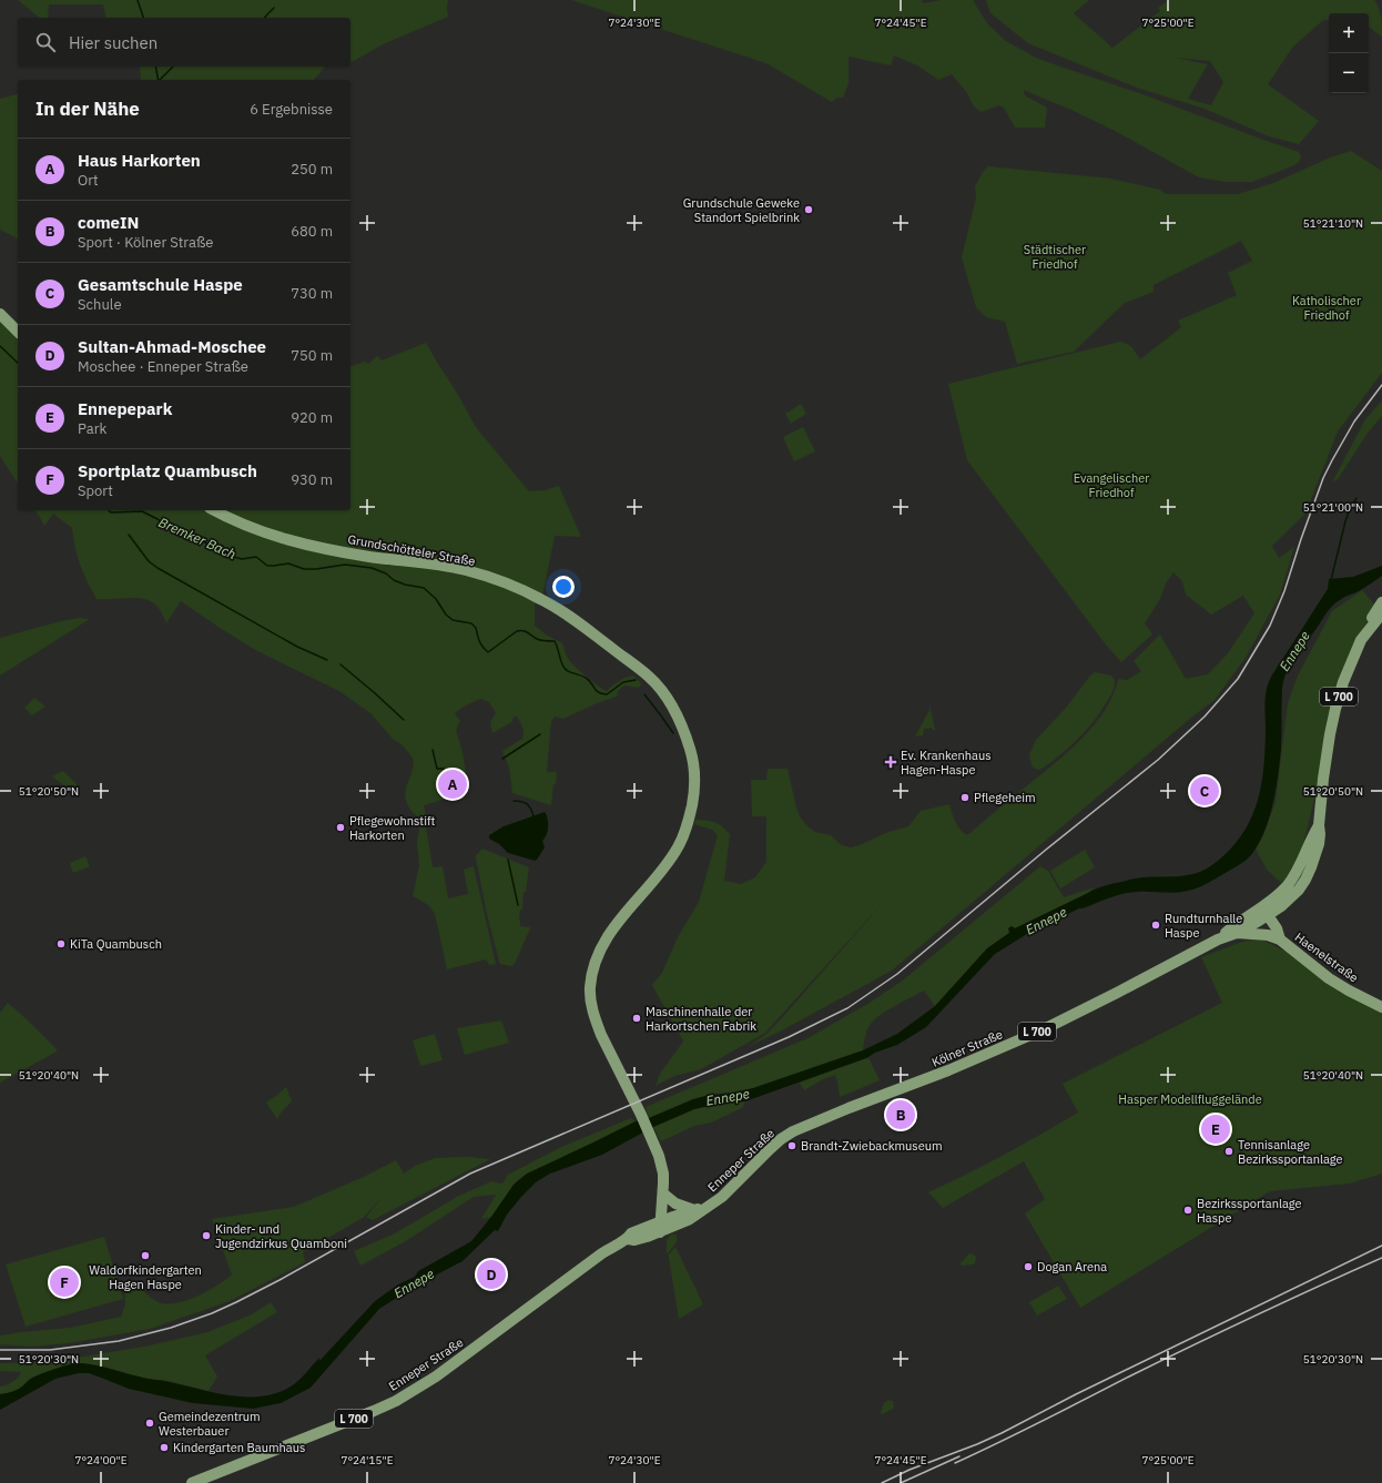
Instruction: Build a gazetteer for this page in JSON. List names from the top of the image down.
{
  "streets": {
    "main road": [
      "Grundschötteler Straße",
      "L 700",
      "Haenelstraße",
      "Kölner Straße",
      "Enneper Straße"
    ]
  },
  "crossings": [
    ["Grundschötteler Straße", "Enneper Straße"],
    ["L 700", "Haenelstraße"],
    ["L 700", "Kölner Straße"],
    ["Haenelstraße", "Kölner Straße"],
    ["Kölner Straße", "Enneper Straße"]
  ],
  "water": ["Bremker Bach", "Ennepe"],
  "parks": [
    "Städtischer Friedhof",
    "Katholischer Friedhof",
    "Evangelischer Friedhof",
    "Hasper Modellfluggelände"
  ],
  "places": {
    "other": [
      "Grundschule Geweke Standort Spielbrink",
      "Pflegeheim",
      "Pflegewohnstift Harkorten",
      "Rundturnhalle Haspe",
      "KiTa Quambusch",
      "Maschinenhalle der Harkortschen Fabrik",
      "Brandt-Zwiebackmuseum",
      "Tennisanlage Bezirkssportanlage",
      "Bezirkssportanlage Haspe",
      "Kinder- und Jugendzirkus Quamboni",
      "Waldorfkindergarten Hagen Haspe",
      "Dogan Arena",
      "Gemeindezentrum Westerbauer",
      "Kindergarten Baumhaus"
    ],
    "health": ["Ev. Krankenhaus Hagen-Haspe"]
  },
  "page": {
    "map_buttons": ["+", "−"],
    "search": "Hier suchen",
    "heading": ["In der Nähe", "6 Ergebnisse"],
    "list": [
      {
        "mark": "A",
        "name": "Haus Harkorten",
        "note": "Ort",
        "value": "250 m"
      },
      {
        "mark": "B",
        "name": "comeIN",
        "note": "Sport · Kölner Straße",
        "value": "680 m"
      },
      {
        "mark": "C",
        "name": "Gesamtschule Haspe",
        "note": "Schule",
        "value": "730 m"
      },
      {
        "mark": "D",
        "name": "Sultan-Ahmad-Moschee",
        "note": "Moschee · Enneper Straße",
        "value": "750 m"
      },
      {
        "mark": "E",
        "name": "Ennepepark",
        "note": "Park",
        "value": "920 m"
      },
      {
        "mark": "F",
        "name": "Sportplatz Quambusch",
        "note": "Sport",
        "value": "930 m"
      }
    ],
    "pins": [
      "A",
      "C",
      "B",
      "E",
      "D",
      "F"
    ]
  },
  "coordinates": [
    "7°24'30\"E",
    "7°24'45\"E",
    "7°25'00\"E",
    "51°21'10\"N",
    "51°21'00\"N",
    "51°20'50\"N",
    "51°20'40\"N",
    "51°20'30\"N",
    "7°24'00\"E",
    "7°24'15\"E"
  ]
}
